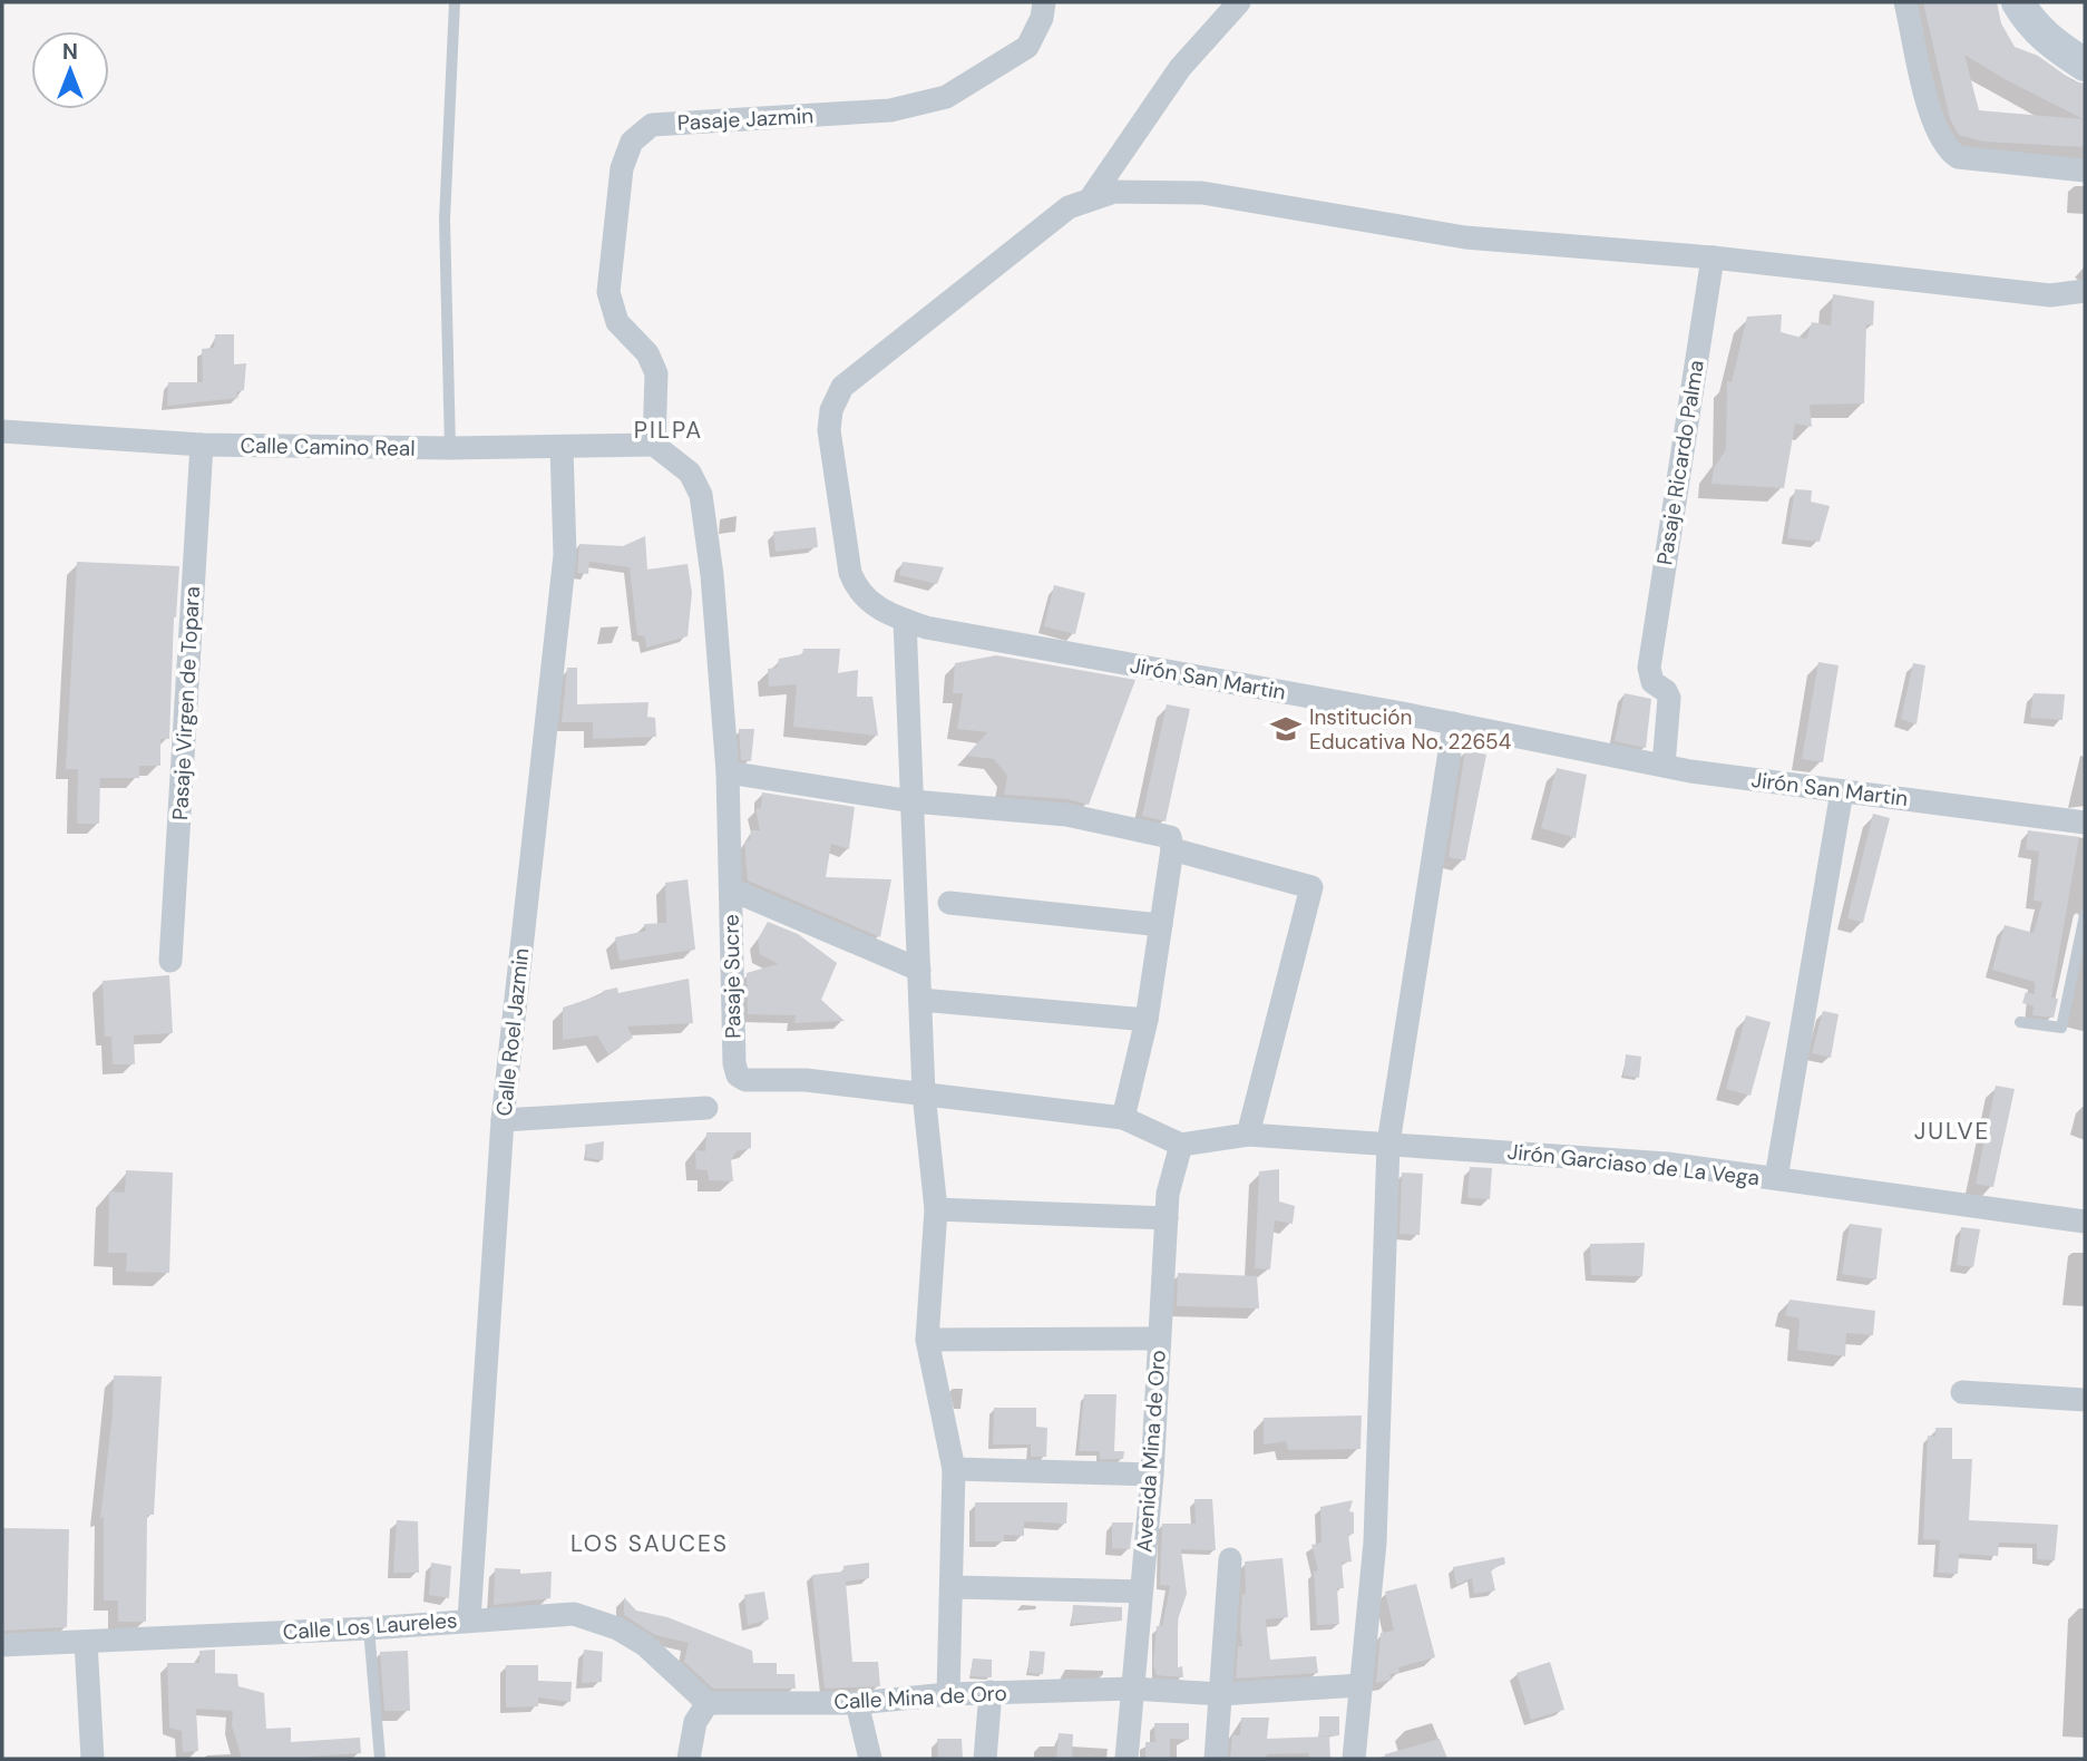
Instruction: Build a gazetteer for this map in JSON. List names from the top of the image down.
{
  "streets": {
    "street": [
      "Pasaje Jazmin",
      "Calle Camino Real",
      "Pasaje Ricardo Palma",
      "Jirón San Martin",
      "Pasaje Virgen de Topara",
      "Pasaje Sucre",
      "Calle Roel Jazmin",
      "Jirón Garciaso de La Vega",
      "Avenida Mina de Oro",
      "Calle Los Laureles",
      "Calle Mina de Oro"
    ]
  },
  "crossings": [
    ["Pasaje Jazmin", "Calle Camino Real"],
    ["Pasaje Jazmin", "Pasaje Sucre"],
    ["Calle Camino Real", "Pasaje Virgen de Topara"],
    ["Calle Camino Real", "Pasaje Sucre"],
    ["Calle Camino Real", "Calle Roel Jazmin"],
    ["Pasaje Ricardo Palma", "Jirón San Martin"],
    ["Pasaje Sucre", "Jirón Garciaso de La Vega"],
    ["Pasaje Sucre", "Avenida Mina de Oro"],
    ["Calle Roel Jazmin", "Calle Los Laureles"],
    ["Jirón Garciaso de La Vega", "Avenida Mina de Oro"],
    ["Avenida Mina de Oro", "Calle Mina de Oro"],
    ["Calle Los Laureles", "Calle Mina de Oro"]
  ],
  "districts": ["PILPA", "JULVE", "LOS SAUCES"],
  "places": {
    "school or university": ["Institución Educativa No. 22654"]
  },
  "north": "top"
}
